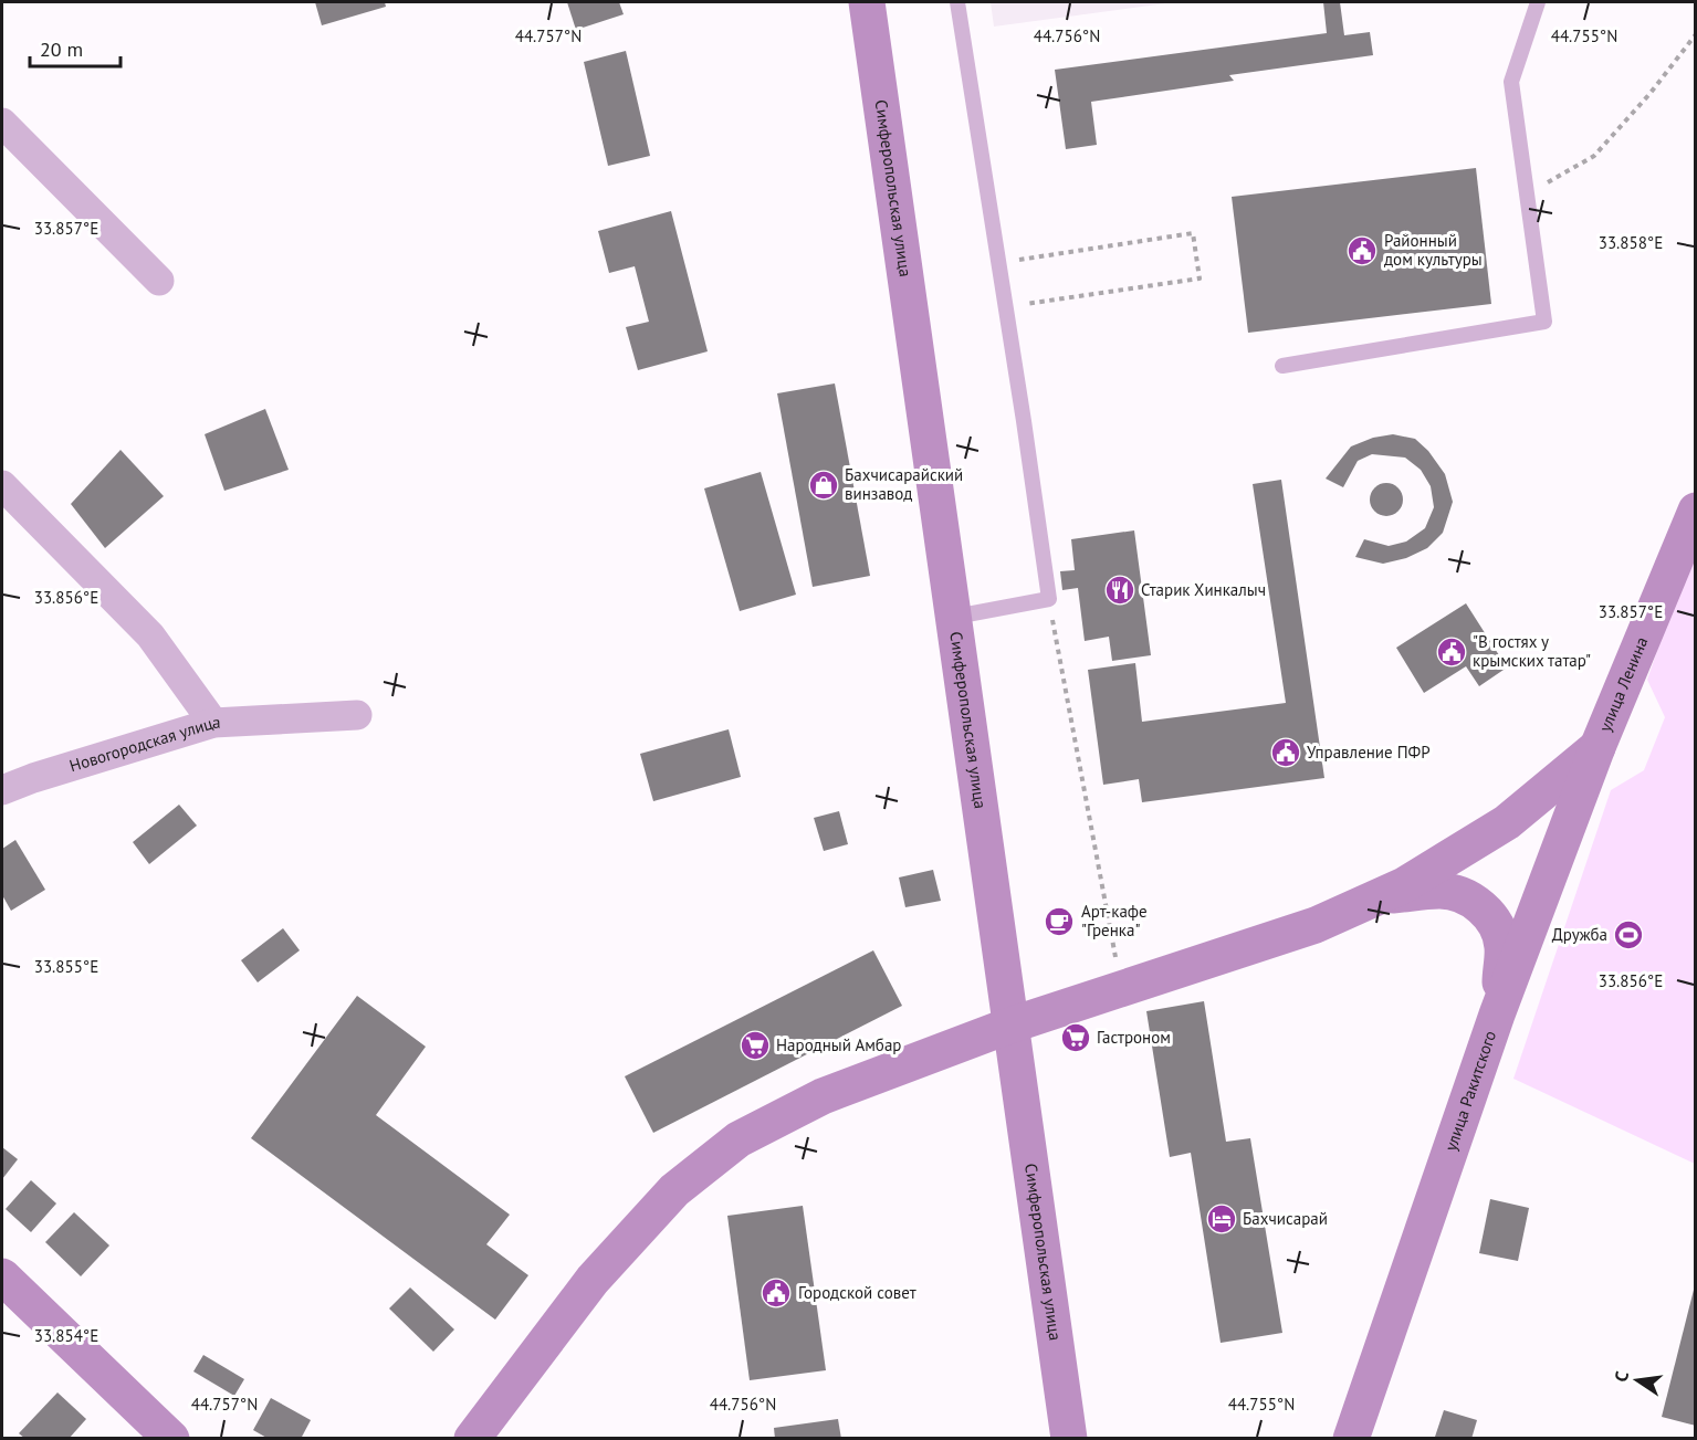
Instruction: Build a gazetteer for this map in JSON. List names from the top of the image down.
{
  "streets": {
    "main road": ["Симферопольская улица", "улица Ленина", "улица Ракитского"],
    "street": ["Новогородская улица"]
  },
  "crossings": [
    ["улица Ленина", "улица Ракитского"]
  ],
  "places": {
    "public building": [
      "Районный дом культуры",
      "\"В гостях у крымских татар\"",
      "Управление ПФР",
      "Городской совет"
    ],
    "shop": ["Бахчисарайский винзавод"],
    "restaurant": ["Старик Хинкалыч"],
    "cafe": ["Арт-кафе \"Гренка\""],
    "sports": ["Дружба"],
    "supermarket": ["Гастроном", "Народный Амбар"],
    "hotel": ["Бахчисарай"]
  },
  "scale_bar": "20 m",
  "north": "left",
  "coordinates": [
    "44.757°N",
    "44.756°N",
    "44.755°N",
    "33.857°E",
    "33.858°E",
    "33.856°E",
    "33.855°E",
    "33.854°E"
  ]
}
